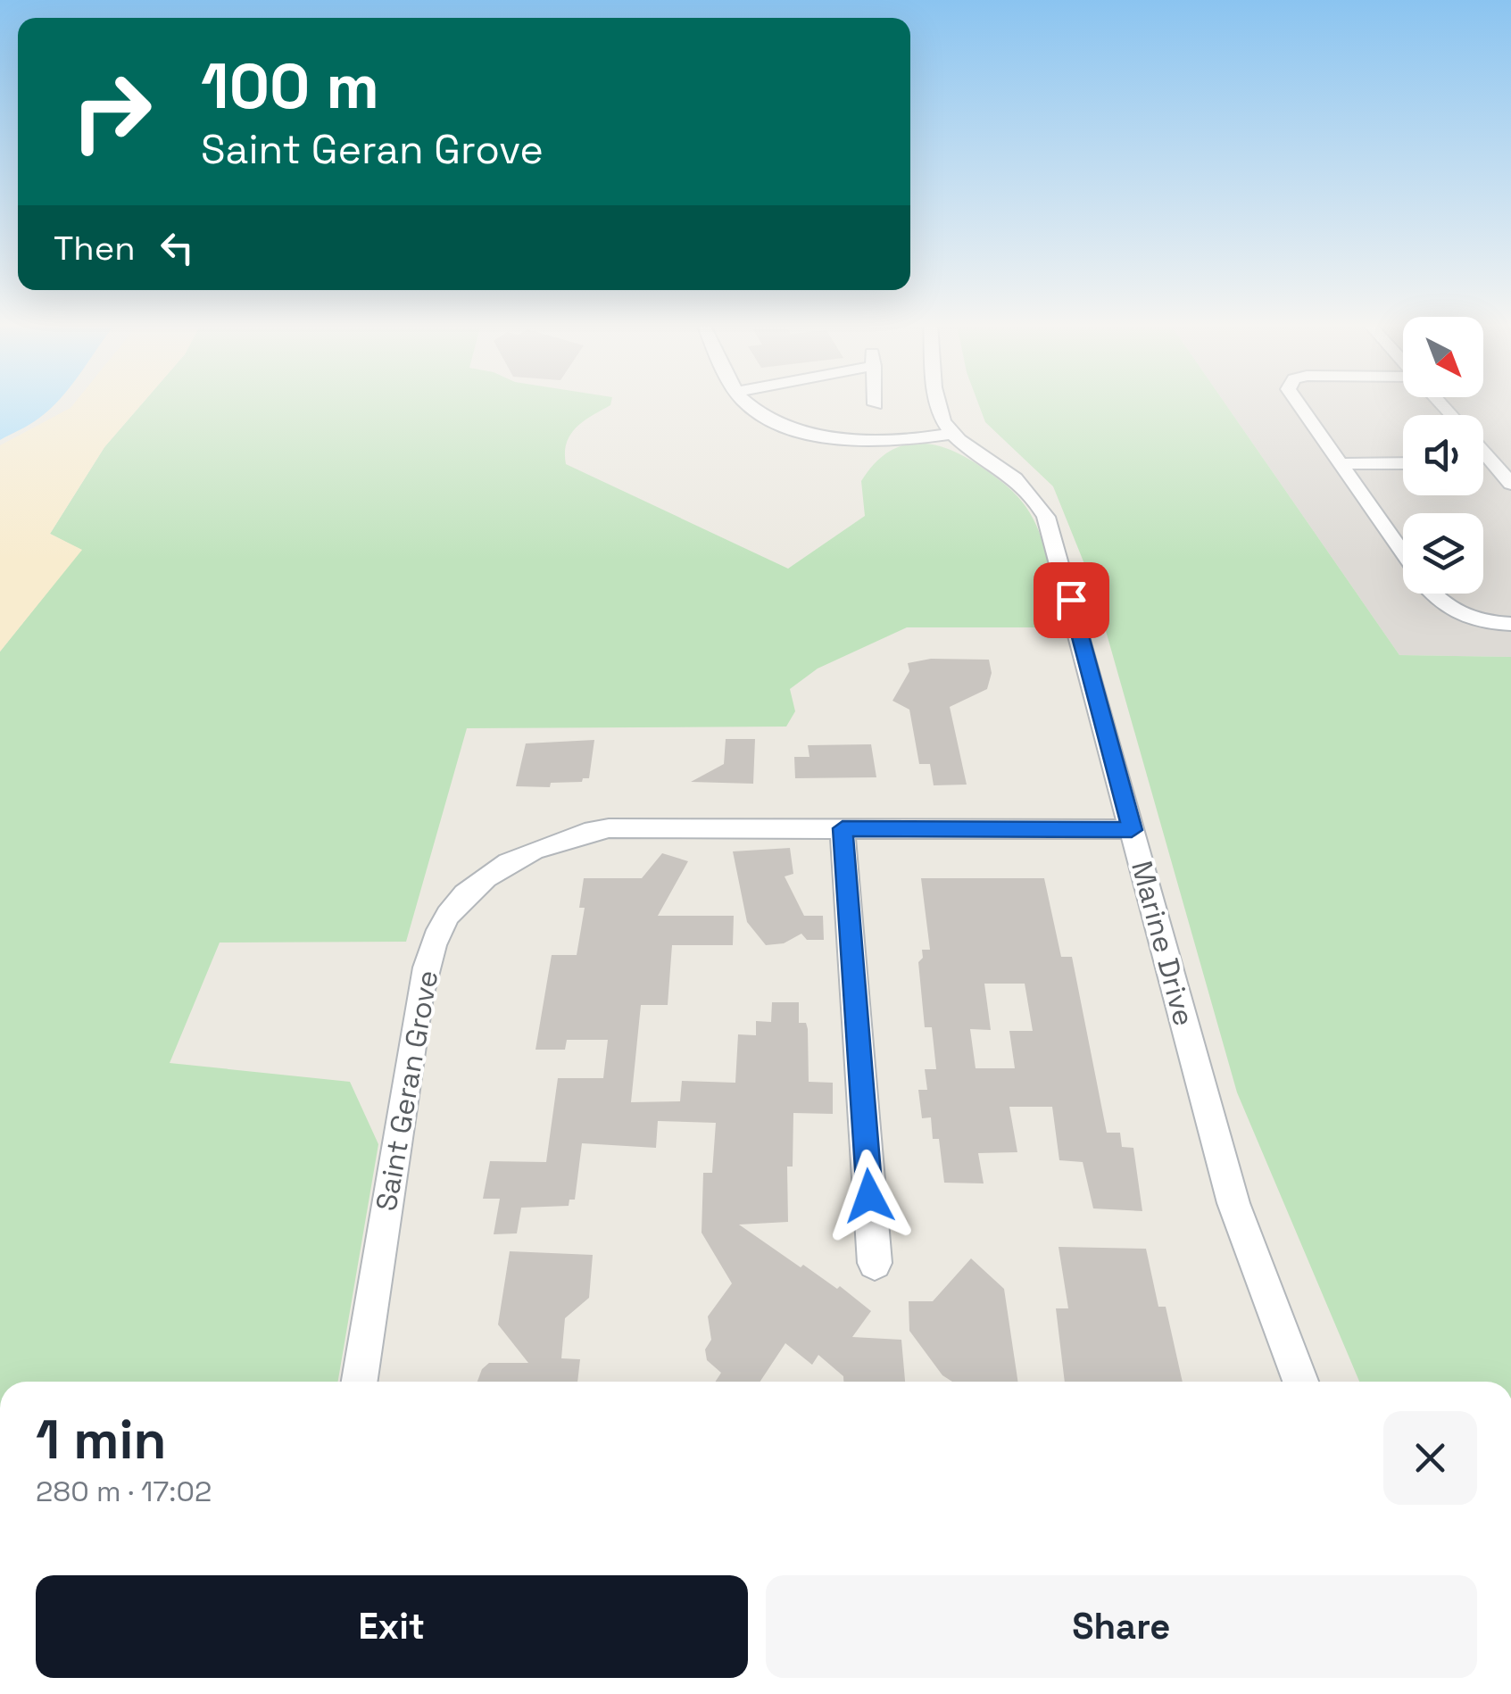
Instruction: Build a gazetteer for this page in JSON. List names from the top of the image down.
{
  "streets": {
    "street": ["Marine Drive", "Saint Geran Grove"]
  },
  "crossings": [
    ["Marine Drive", "Saint Geran Grove"]
  ],
  "north": "bottom right",
  "page": {
    "turn": ["100 m", "Saint Geran Grove"],
    "then": "Then",
    "heading": ["1 min", "280 m · 17:02"],
    "buttons": ["Exit", "Share"]
  }
}
